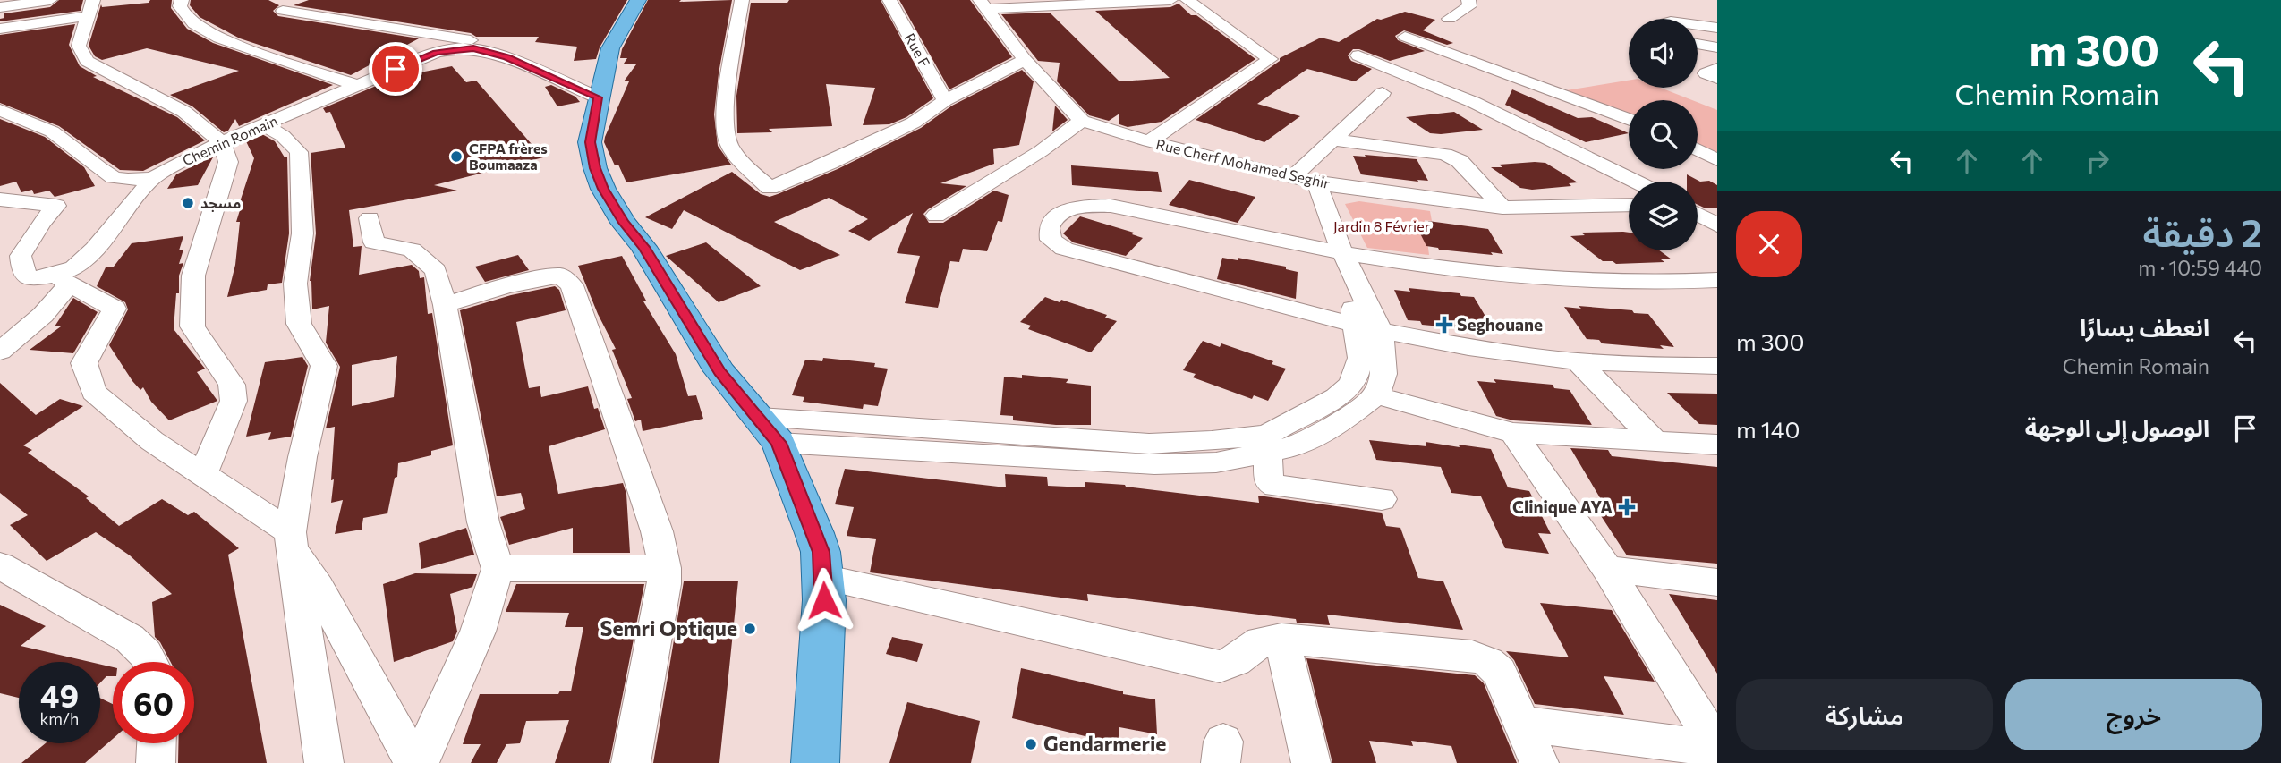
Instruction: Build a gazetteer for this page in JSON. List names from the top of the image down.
{
  "streets": {
    "street": ["Rue F", "Chemin Romain", "Rue Cherf Mohamed Seghir"]
  },
  "parks": ["Jardin 8 Février"],
  "places": {
    "other": [
      "CFPA frères Boumaaza",
      "مسجد",
      "Semri Optique",
      "Gendarmerie"
    ],
    "health": ["Seghouane", "Clinique AYA"]
  },
  "page": {
    "turn": ["300 m", "Chemin Romain"],
    "heading": ["2 دقيقة", "440 m · 10:59"],
    "list": [
      {
        "name": "انعطف يسارًا",
        "note": "Chemin Romain",
        "value": "300 m"
      },
      {
        "name": "الوصول إلى الوجهة",
        "value": "140 m"
      }
    ],
    "speed": "49 km/h",
    "limit": "60",
    "buttons": ["خروج", "مشاركة"]
  }
}
